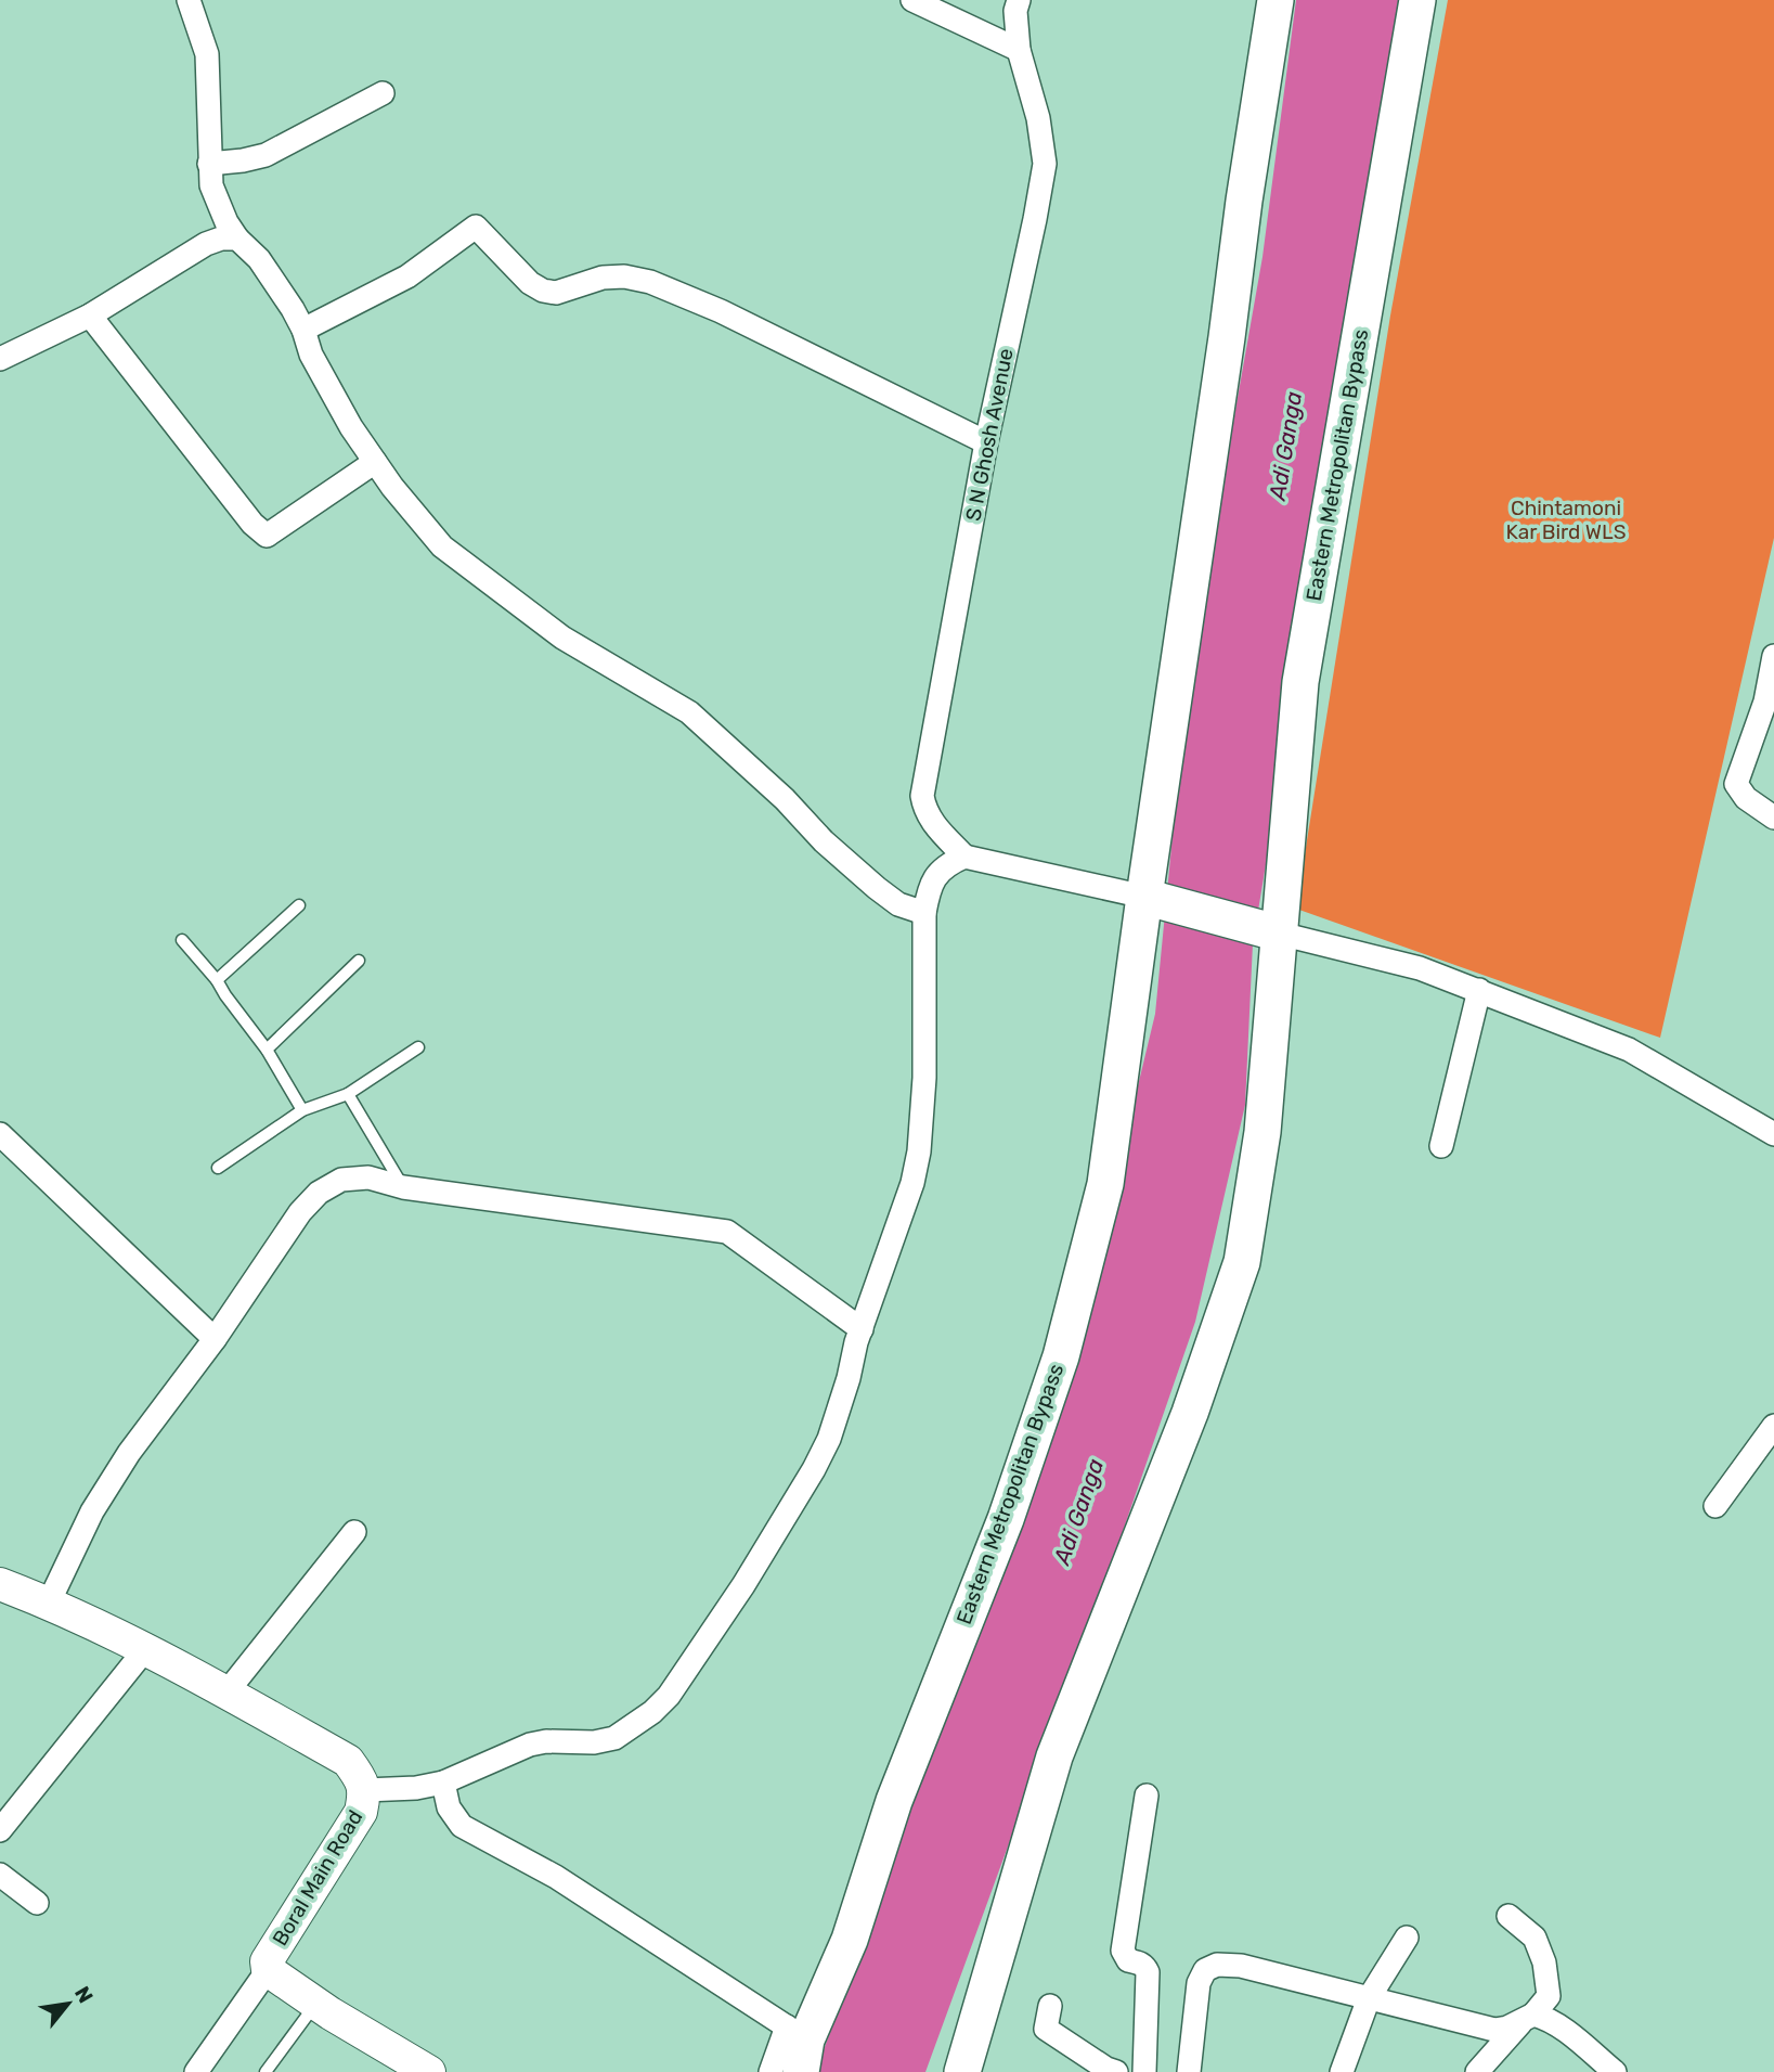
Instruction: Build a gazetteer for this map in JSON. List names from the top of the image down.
{
  "streets": {
    "main road": ["Eastern Metropolitan Bypass", "Boral Main Road"],
    "street": ["S N Ghosh Avenue"]
  },
  "water": ["Adi Ganga"],
  "parks": ["Chintamoni Kar Bird WLS"],
  "north": "top right"
}
